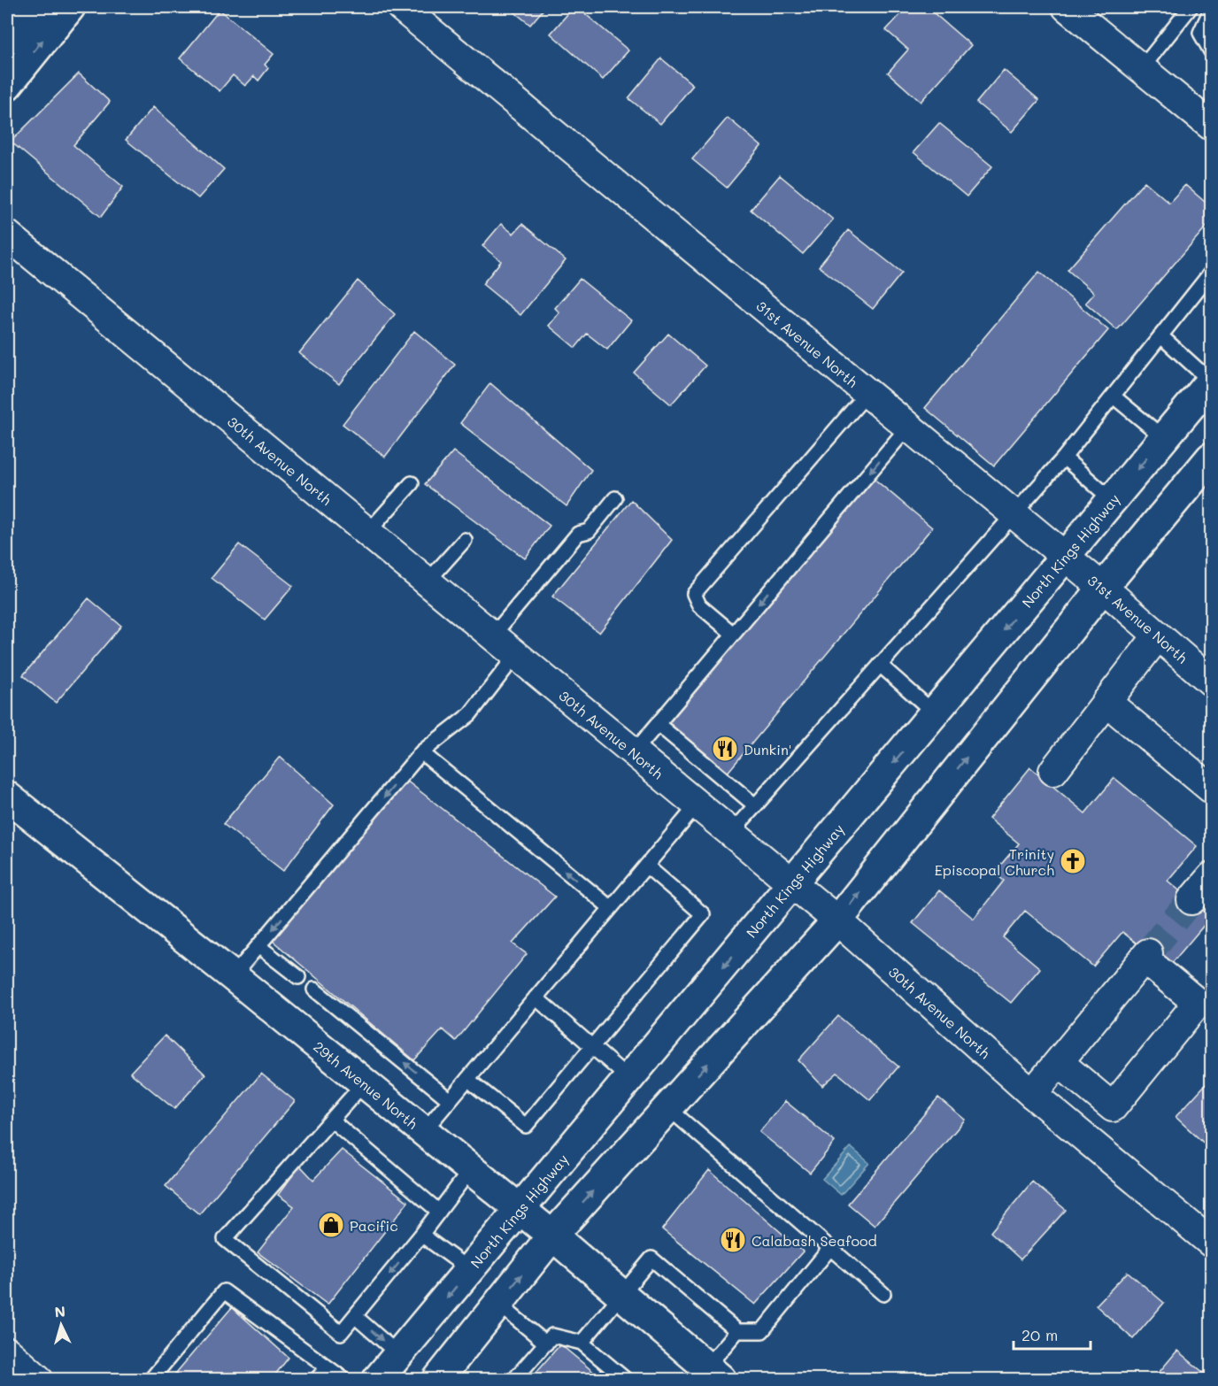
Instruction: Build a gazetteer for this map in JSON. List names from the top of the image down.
{
  "streets": {
    "main road": ["North Kings Highway", "29th Avenue North"],
    "street": ["31st Avenue North", "30th Avenue North"]
  },
  "crossings": [
    ["31st Avenue North", "North Kings Highway"],
    ["30th Avenue North", "North Kings Highway"],
    ["North Kings Highway", "29th Avenue North"]
  ],
  "places": {
    "restaurant": ["Dunkin'", "Calabash Seafood"],
    "church": ["Trinity Episcopal Church"],
    "shop": ["Pacific"]
  },
  "scale_bar": "20 m",
  "north": "top"
}
